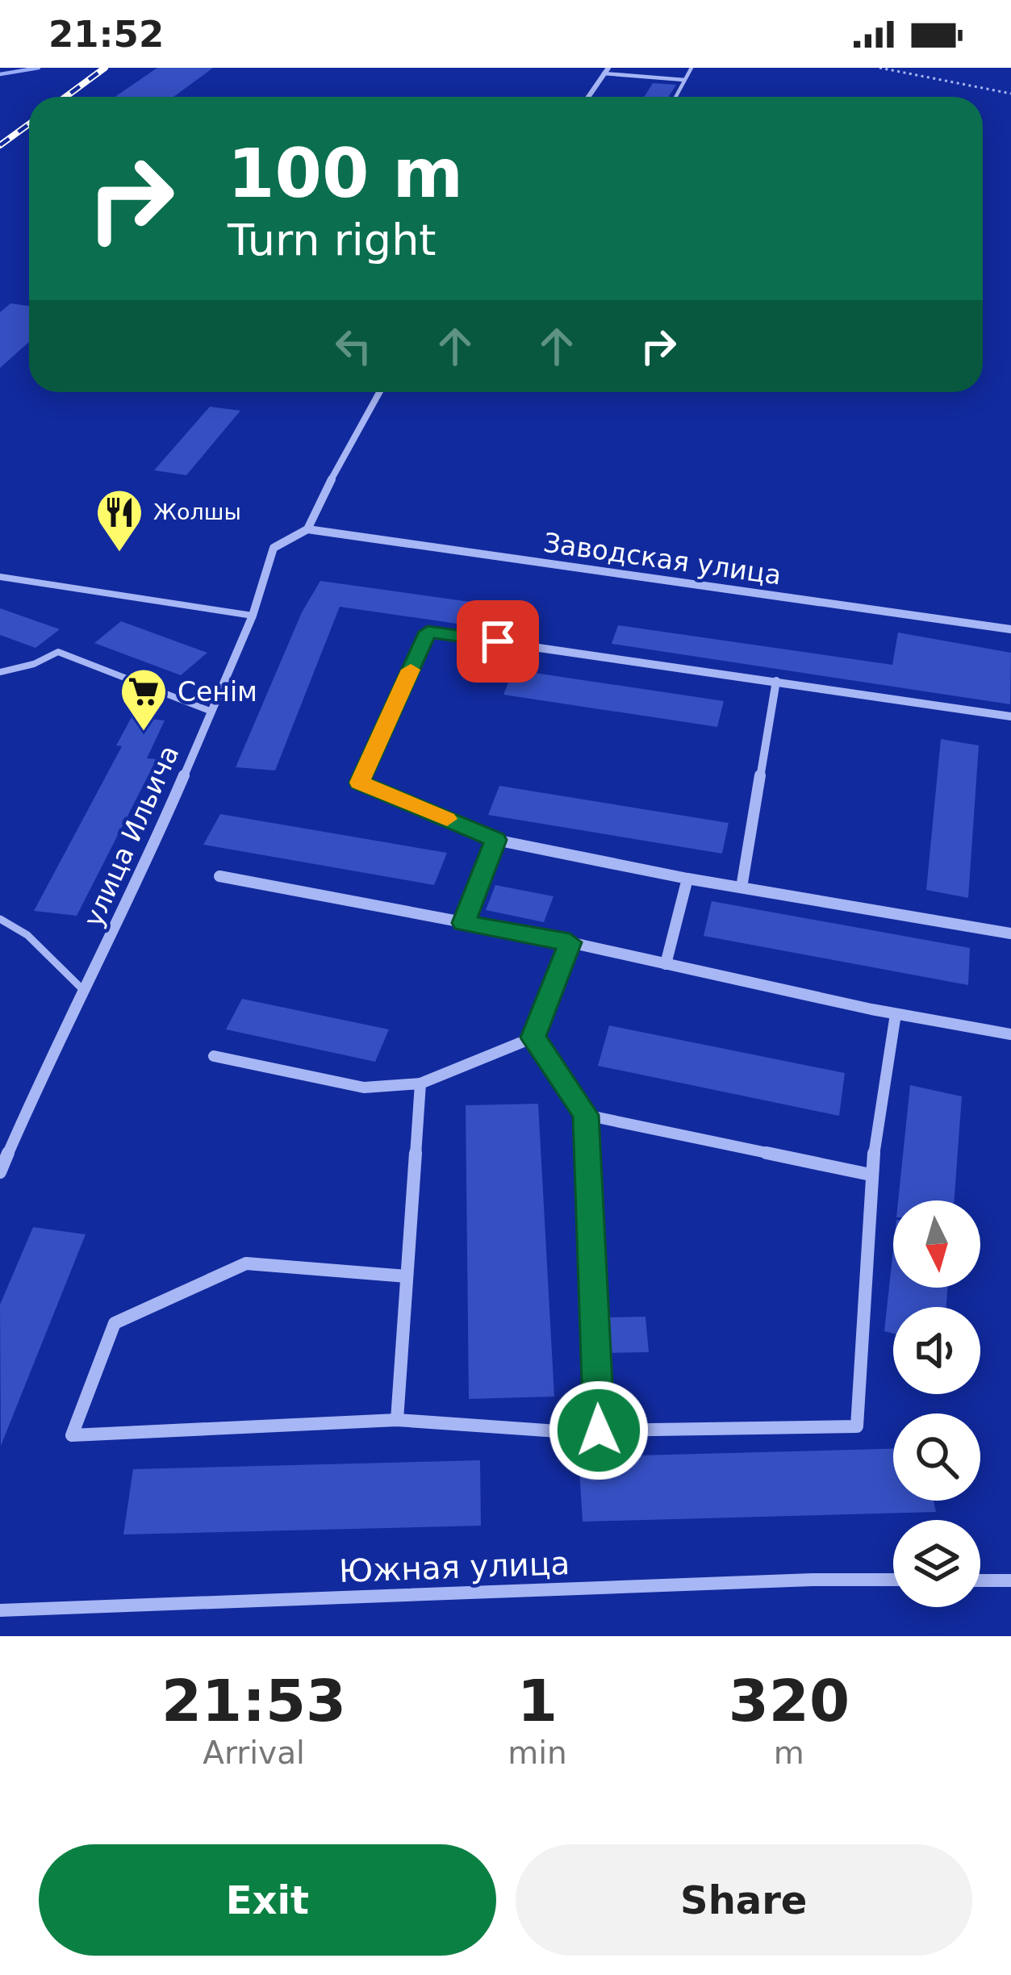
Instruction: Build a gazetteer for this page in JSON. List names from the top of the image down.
{
  "streets": {
    "street": ["Заводская улица", "улица Ильича", "Южная улица"]
  },
  "crossings": [
    ["Заводская улица", "улица Ильича"]
  ],
  "places": {
    "restaurant": ["Жолшы"],
    "supermarket": ["Сенiм"]
  },
  "north": "bottom",
  "page": {
    "status": "21:52",
    "turn": ["100 m", "Turn right"],
    "eta": [
      "21:53",
      "Arrival",
      "1",
      "min",
      "320",
      "m"
    ],
    "buttons": ["Exit", "Share"]
  }
}
